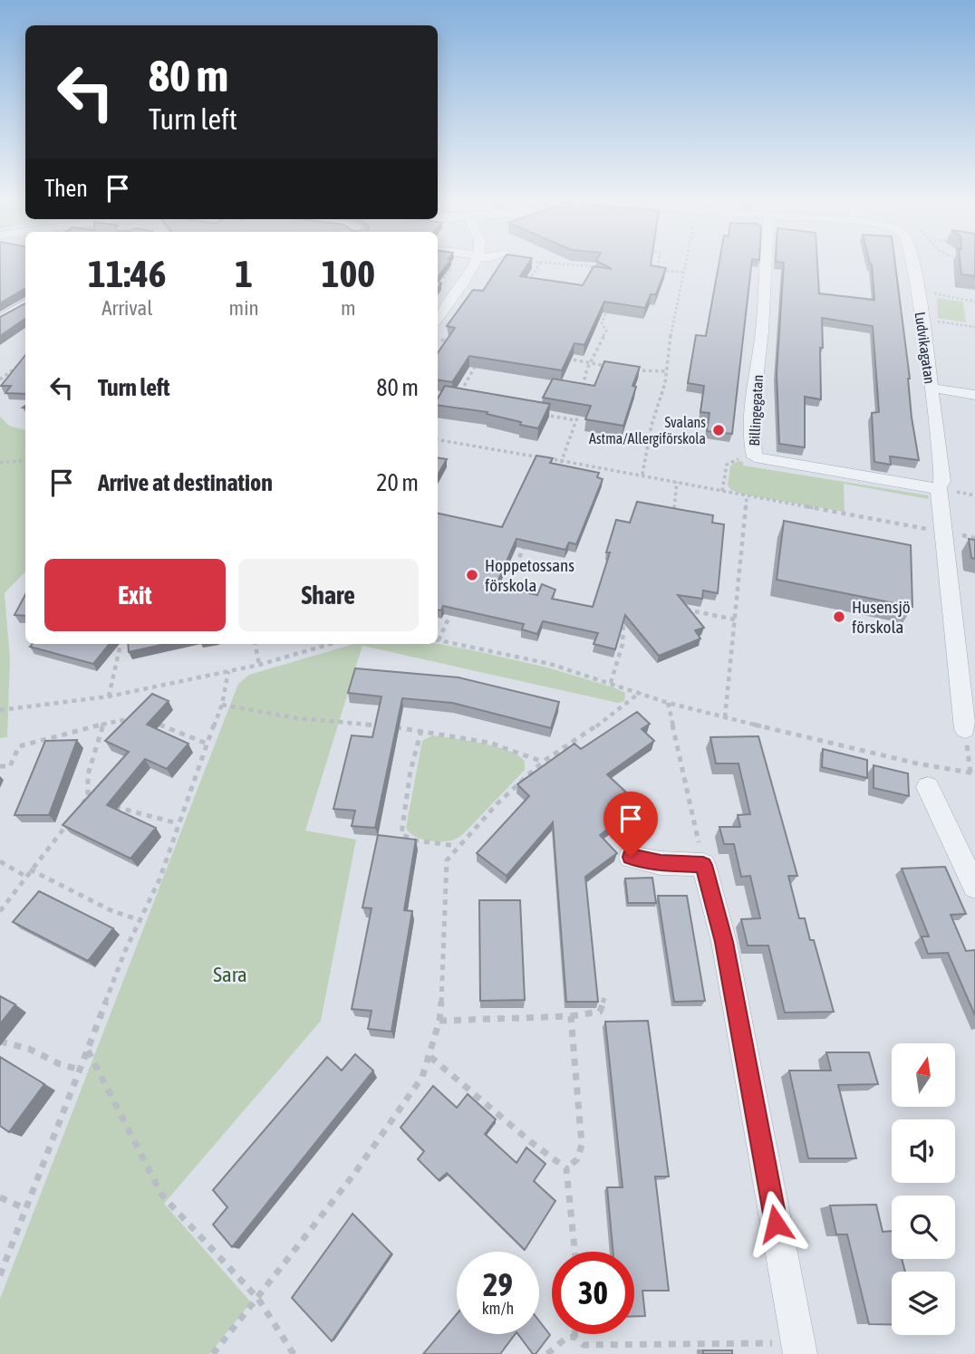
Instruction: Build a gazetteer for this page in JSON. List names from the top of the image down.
{
  "streets": {
    "street": ["Ludvikagatan", "Billingegatan"]
  },
  "crossings": [
    ["Ludvikagatan", "Billingegatan"]
  ],
  "parks": ["Sara"],
  "places": ["Svalans Astma/Allergiförskola", "Hoppetossans förskola", "Husensjö förskola"],
  "north": "top",
  "page": {
    "turn": ["80 m", "Turn left"],
    "then": "Then",
    "eta": [
      "11:46",
      "Arrival",
      "1",
      "min",
      "100",
      "m"
    ],
    "list": [
      {
        "name": "Turn left",
        "value": "80 m"
      },
      {
        "name": "Arrive at destination",
        "value": "20 m"
      }
    ],
    "buttons": ["Exit", "Share"],
    "speed": "29 km/h",
    "limit": "30"
  }
}
